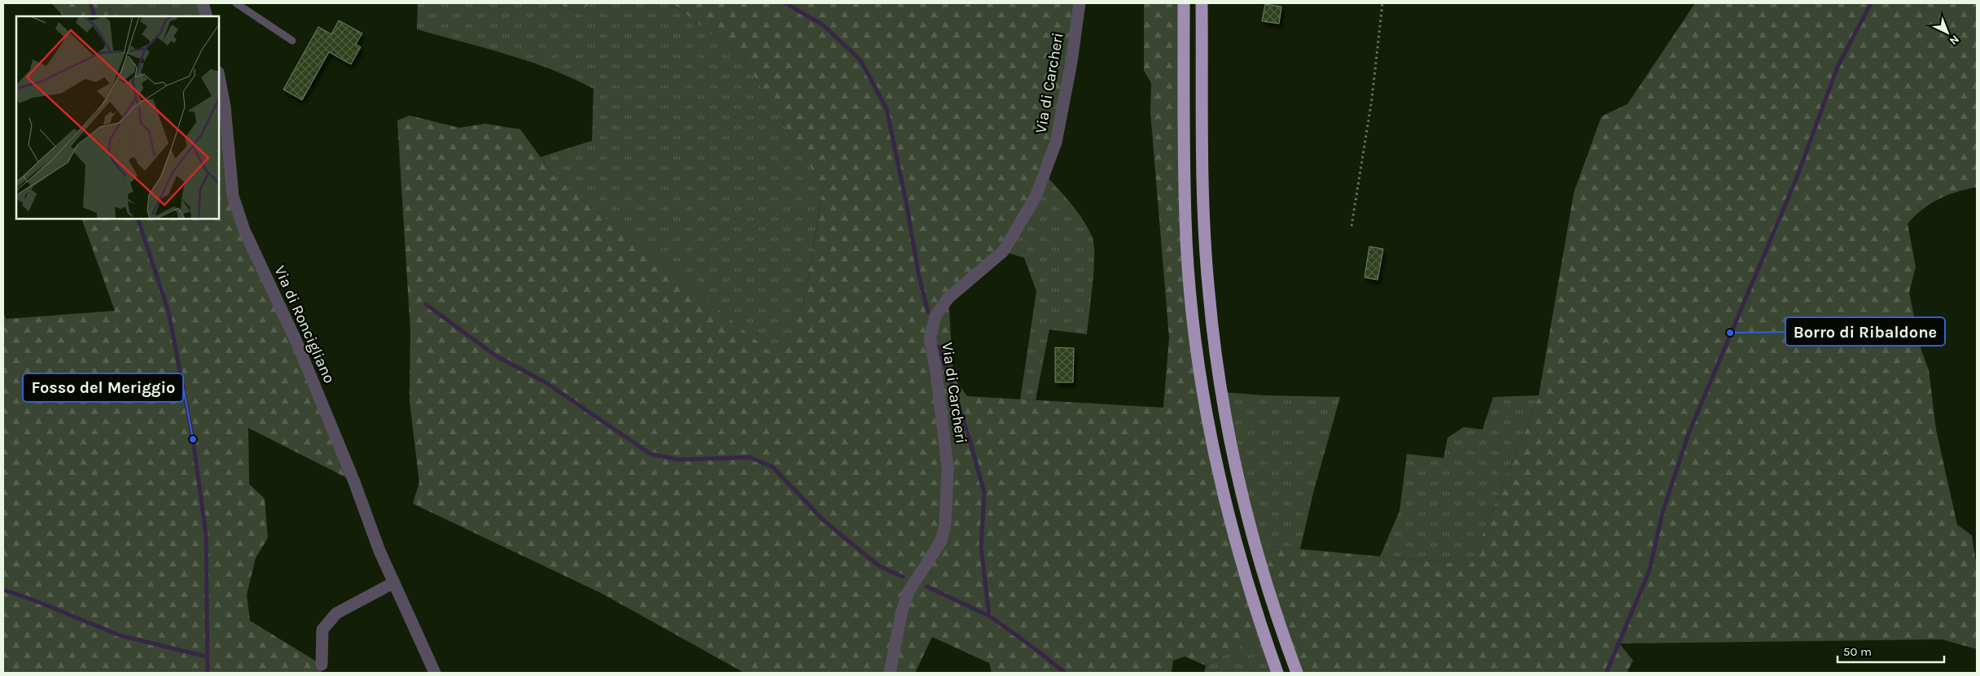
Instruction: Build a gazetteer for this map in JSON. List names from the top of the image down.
{
  "streets": {
    "street": ["Via di Carcheri", "Via di Roncigliano"]
  },
  "places": ["Borro di Ribaldone", "Fosso del Meriggio"],
  "scale_bar": "50 m",
  "north": "bottom right"
}
